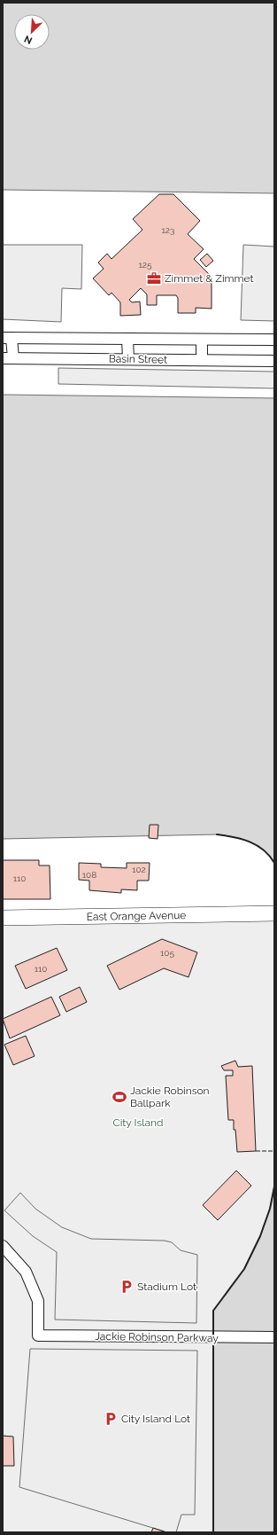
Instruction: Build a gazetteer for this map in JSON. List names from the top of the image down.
{
  "streets": {
    "street": ["Basin Street", "East Orange Avenue", "Jackie Robinson Parkway"]
  },
  "parks": ["City Island"],
  "places": {
    "office": ["Zimmet & Zimmet"],
    "sports": ["Jackie Robinson Ballpark"],
    "parking": ["Stadium Lot", "City Island Lot"]
  },
  "house_numbers": [
    "123",
    "125",
    "102",
    "108",
    "110",
    "105",
    "110"
  ],
  "north": "bottom left"
}
